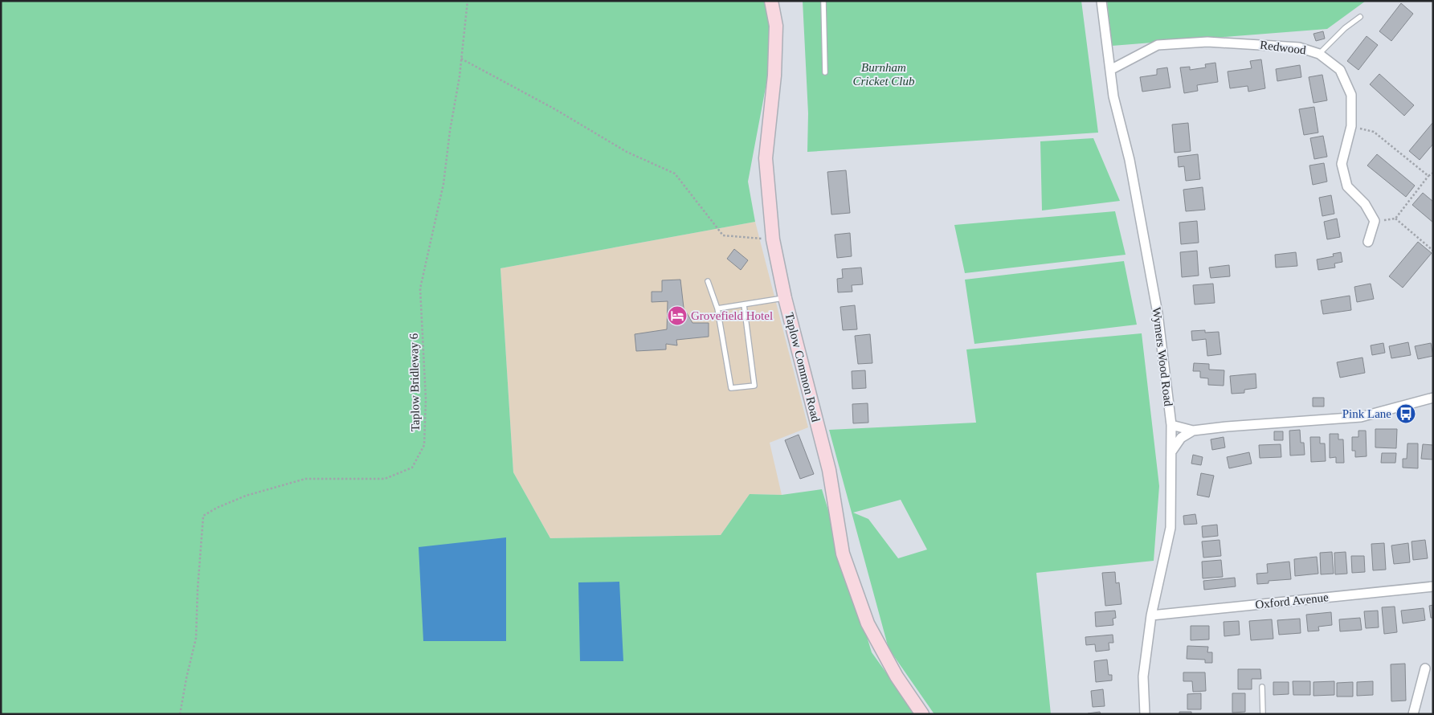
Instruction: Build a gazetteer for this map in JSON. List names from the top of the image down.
{
  "streets": {
    "street": [
      "Redwood",
      "Wymers Wood Road",
      "Taplow Common Road",
      "Oxford Avenue"
    ],
    "path": ["Taplow Bridleway 6"]
  },
  "crossings": [
    ["Redwood", "Wymers Wood Road"],
    ["Wymers Wood Road", "Oxford Avenue"]
  ],
  "parks": ["Burnham Cricket Club"],
  "places": {
    "hotel": ["Grovefield Hotel"],
    "bus stop": ["Pink Lane"]
  }
}
